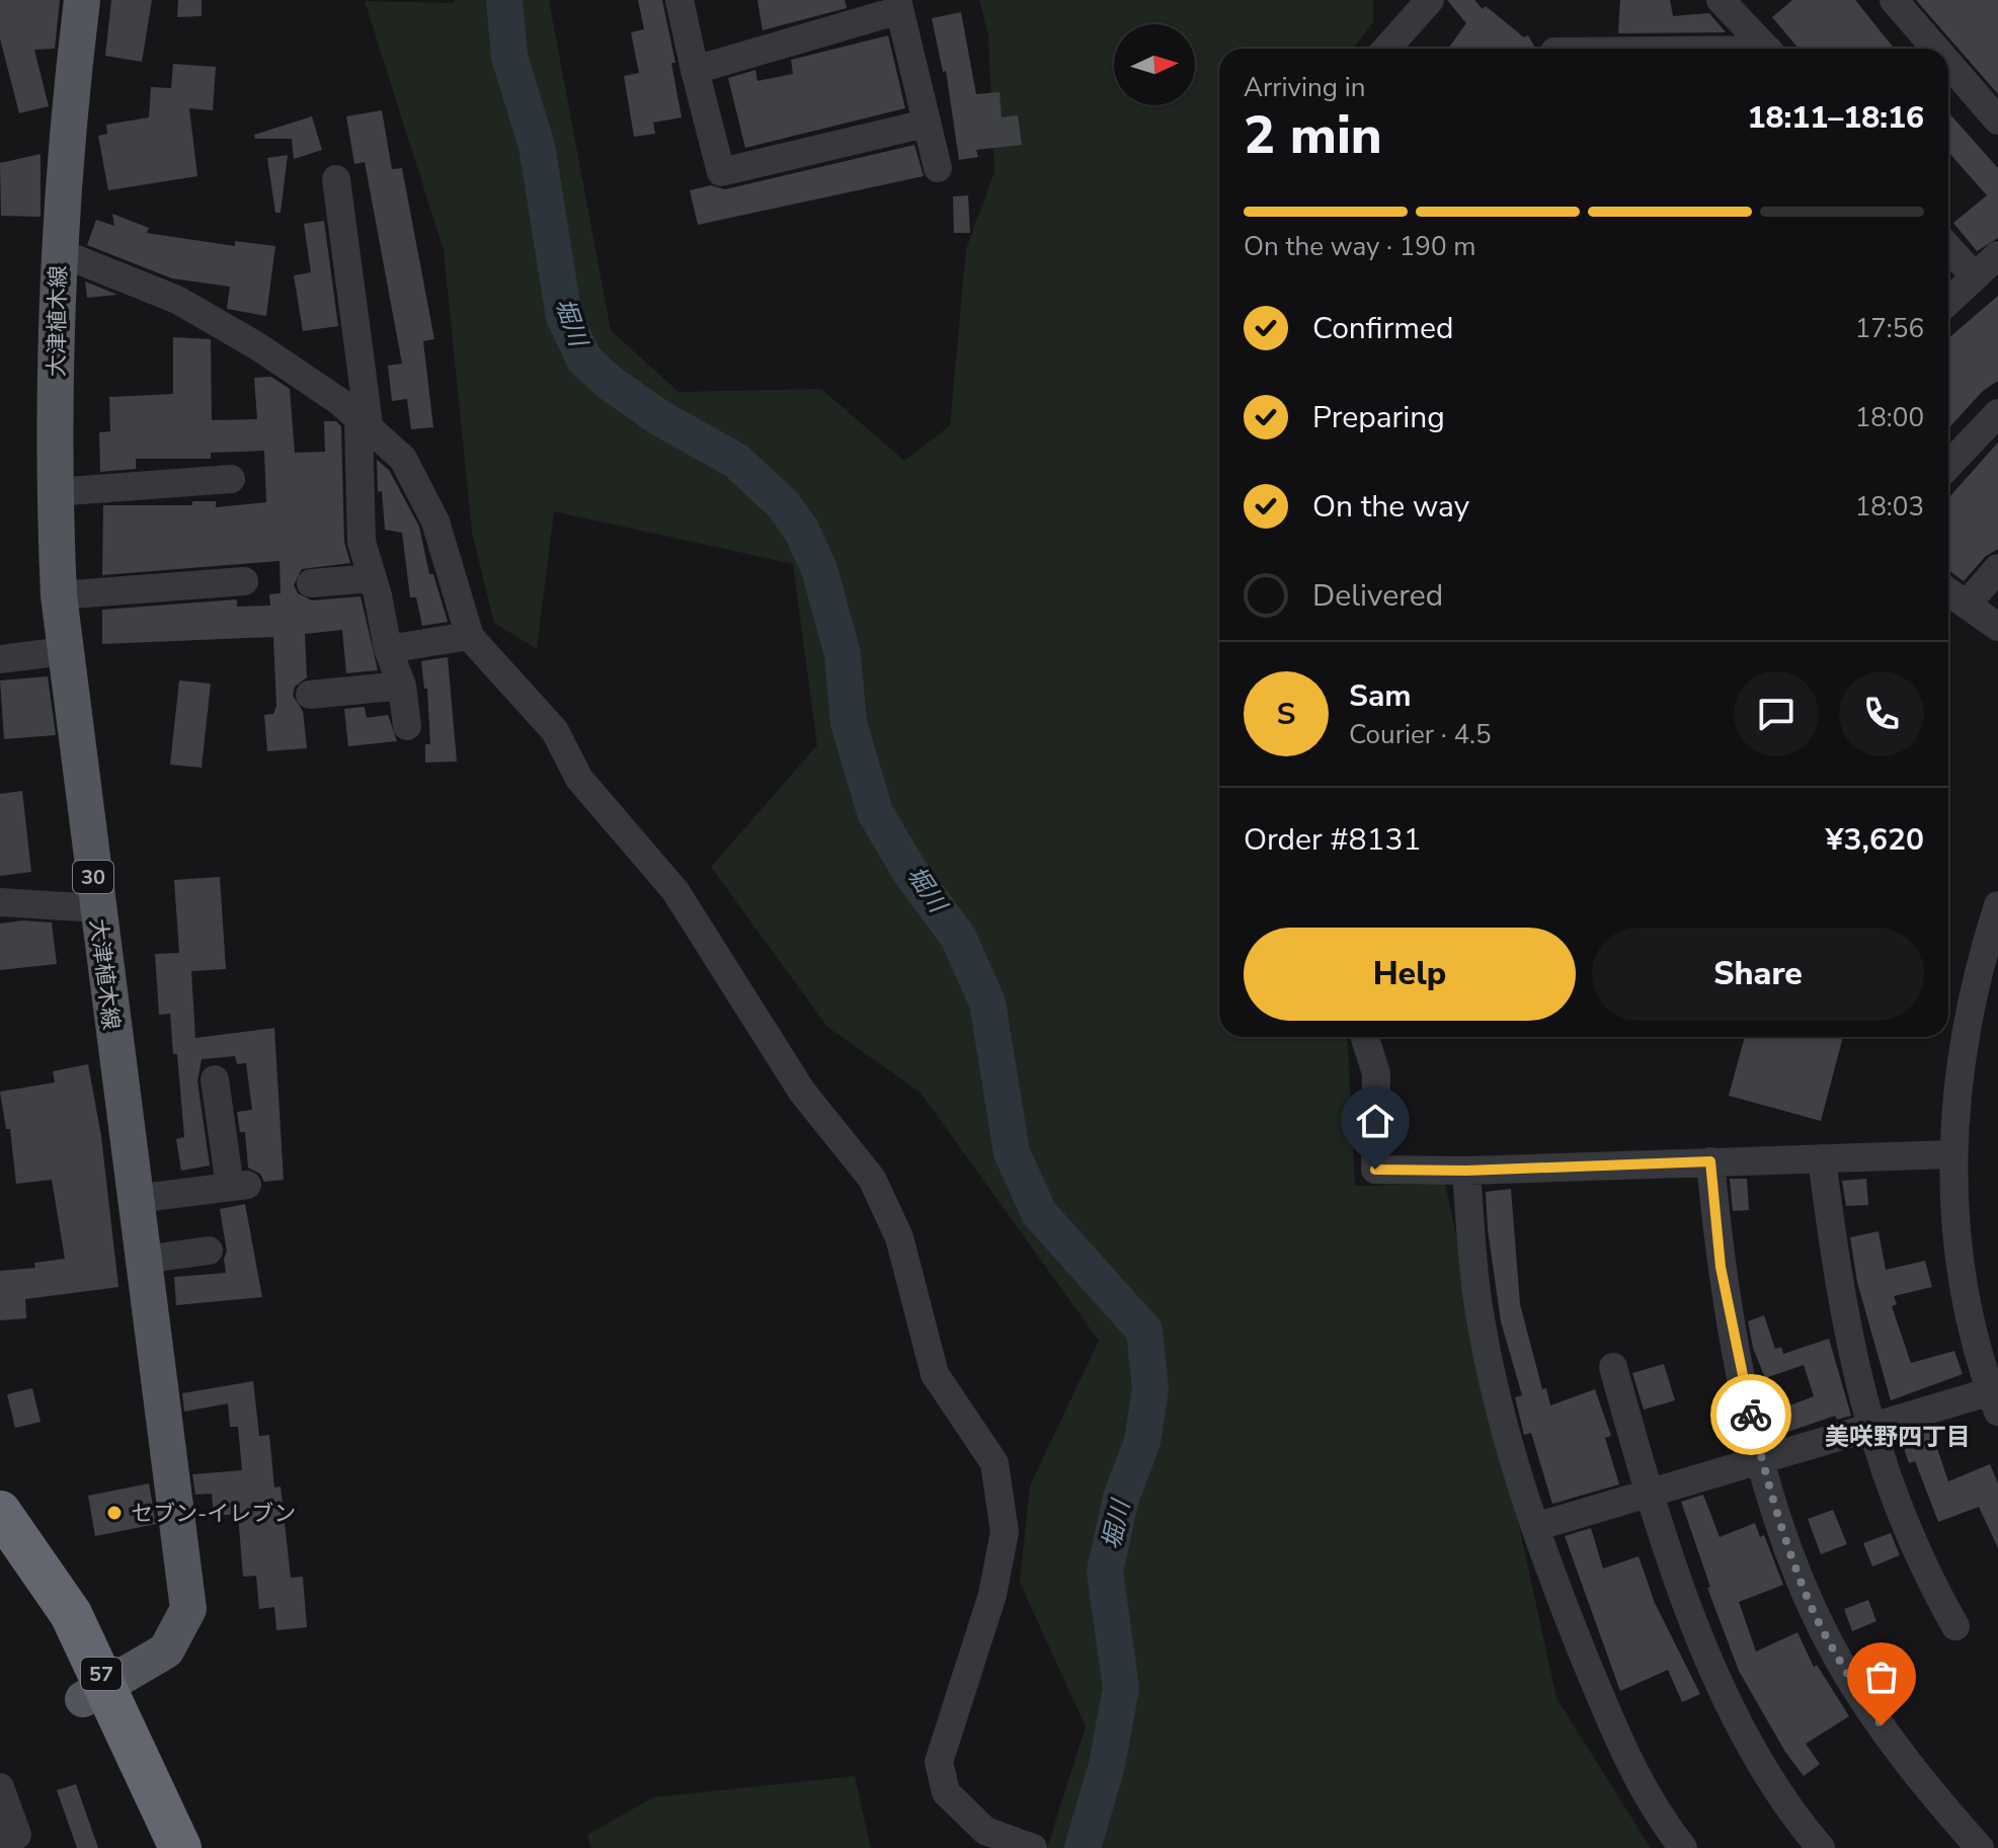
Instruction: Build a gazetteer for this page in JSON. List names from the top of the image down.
{
  "streets": {
    "highway": ["57"],
    "main road": ["大津植木線", "30"]
  },
  "crossings": [
    ["大津植木線", "57"]
  ],
  "districts": ["美咲野四丁目"],
  "water": ["堀川"],
  "places": ["セブン-イレブン"],
  "north": "right",
  "page": {
    "heading": ["2 min", "Arriving in", "18:11–18:16"],
    "panel": [
      "Sam",
      "Courier · 4.5",
      "Order #8131",
      "¥3,620"
    ],
    "bar": "On the way · 190 m",
    "list": [
      ["Confirmed", "17:56"],
      ["Preparing", "18:00"],
      ["On the way", "18:03"],
      "Delivered"
    ],
    "round": "S",
    "buttons": ["Help", "Share"]
  }
}
